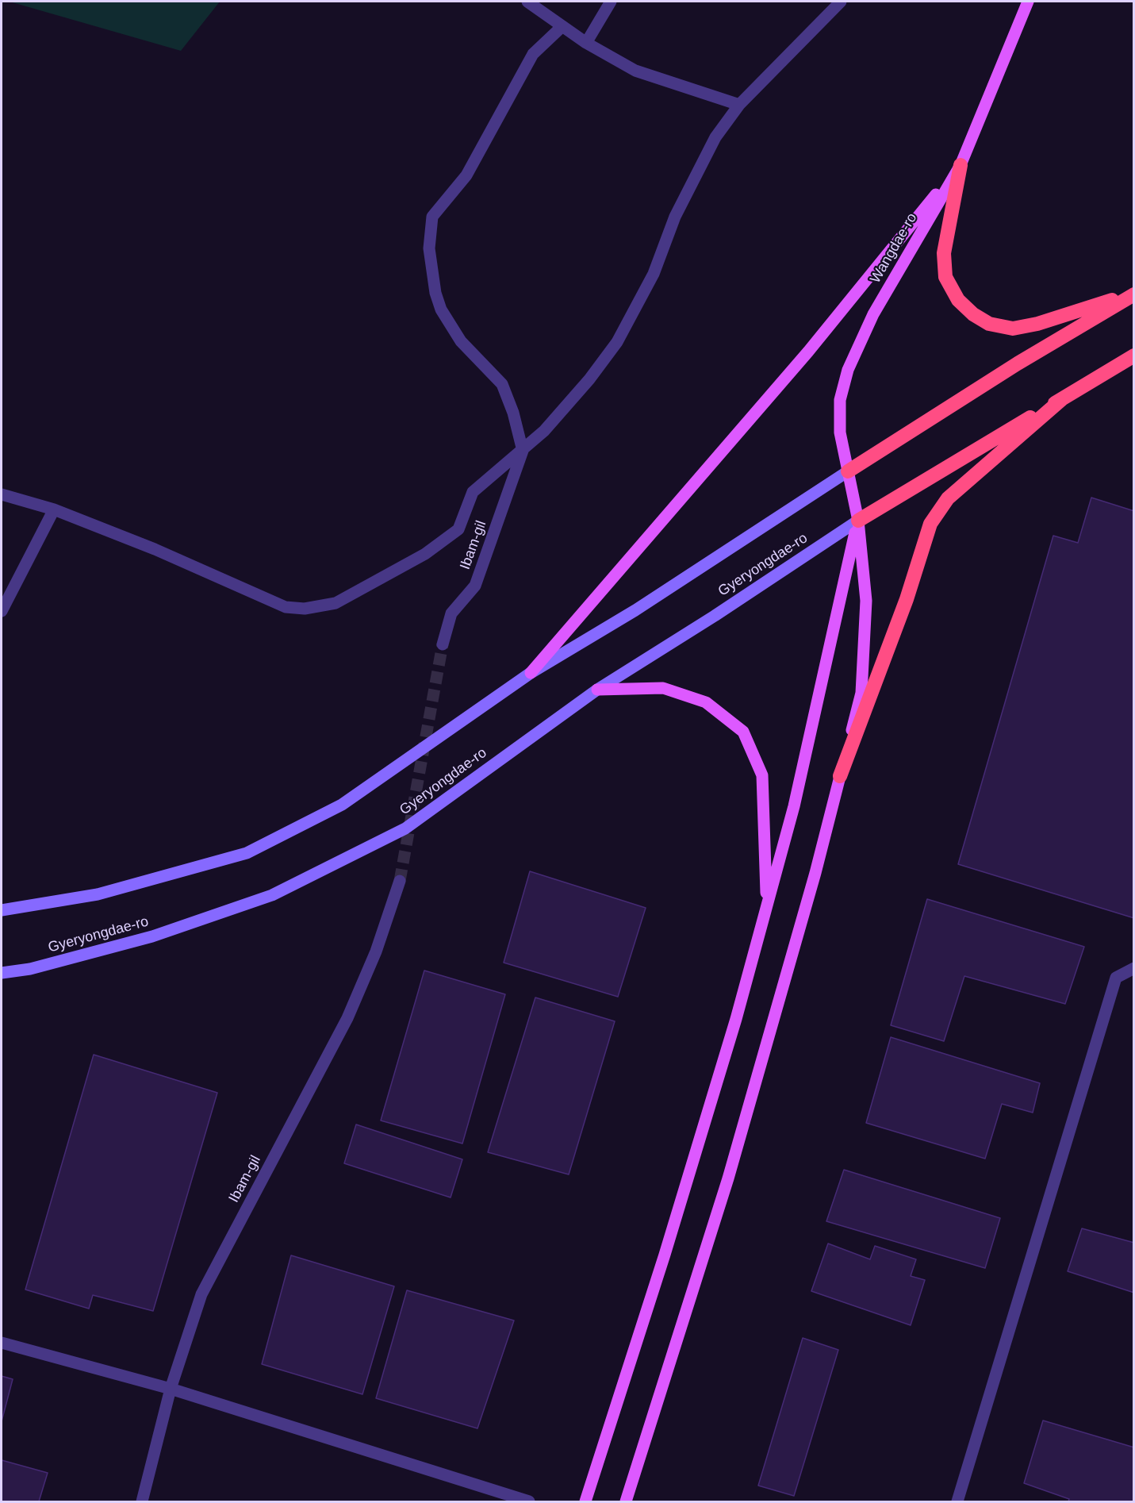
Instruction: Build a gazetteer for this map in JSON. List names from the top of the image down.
{
  "streets": {
    "main road": ["Wangdae-ro", "Gyeryongdae-ro"],
    "street": ["Ibam-gil"]
  },
  "crossings": [
    ["Wangdae-ro", "Gyeryongdae-ro"]
  ]
}
